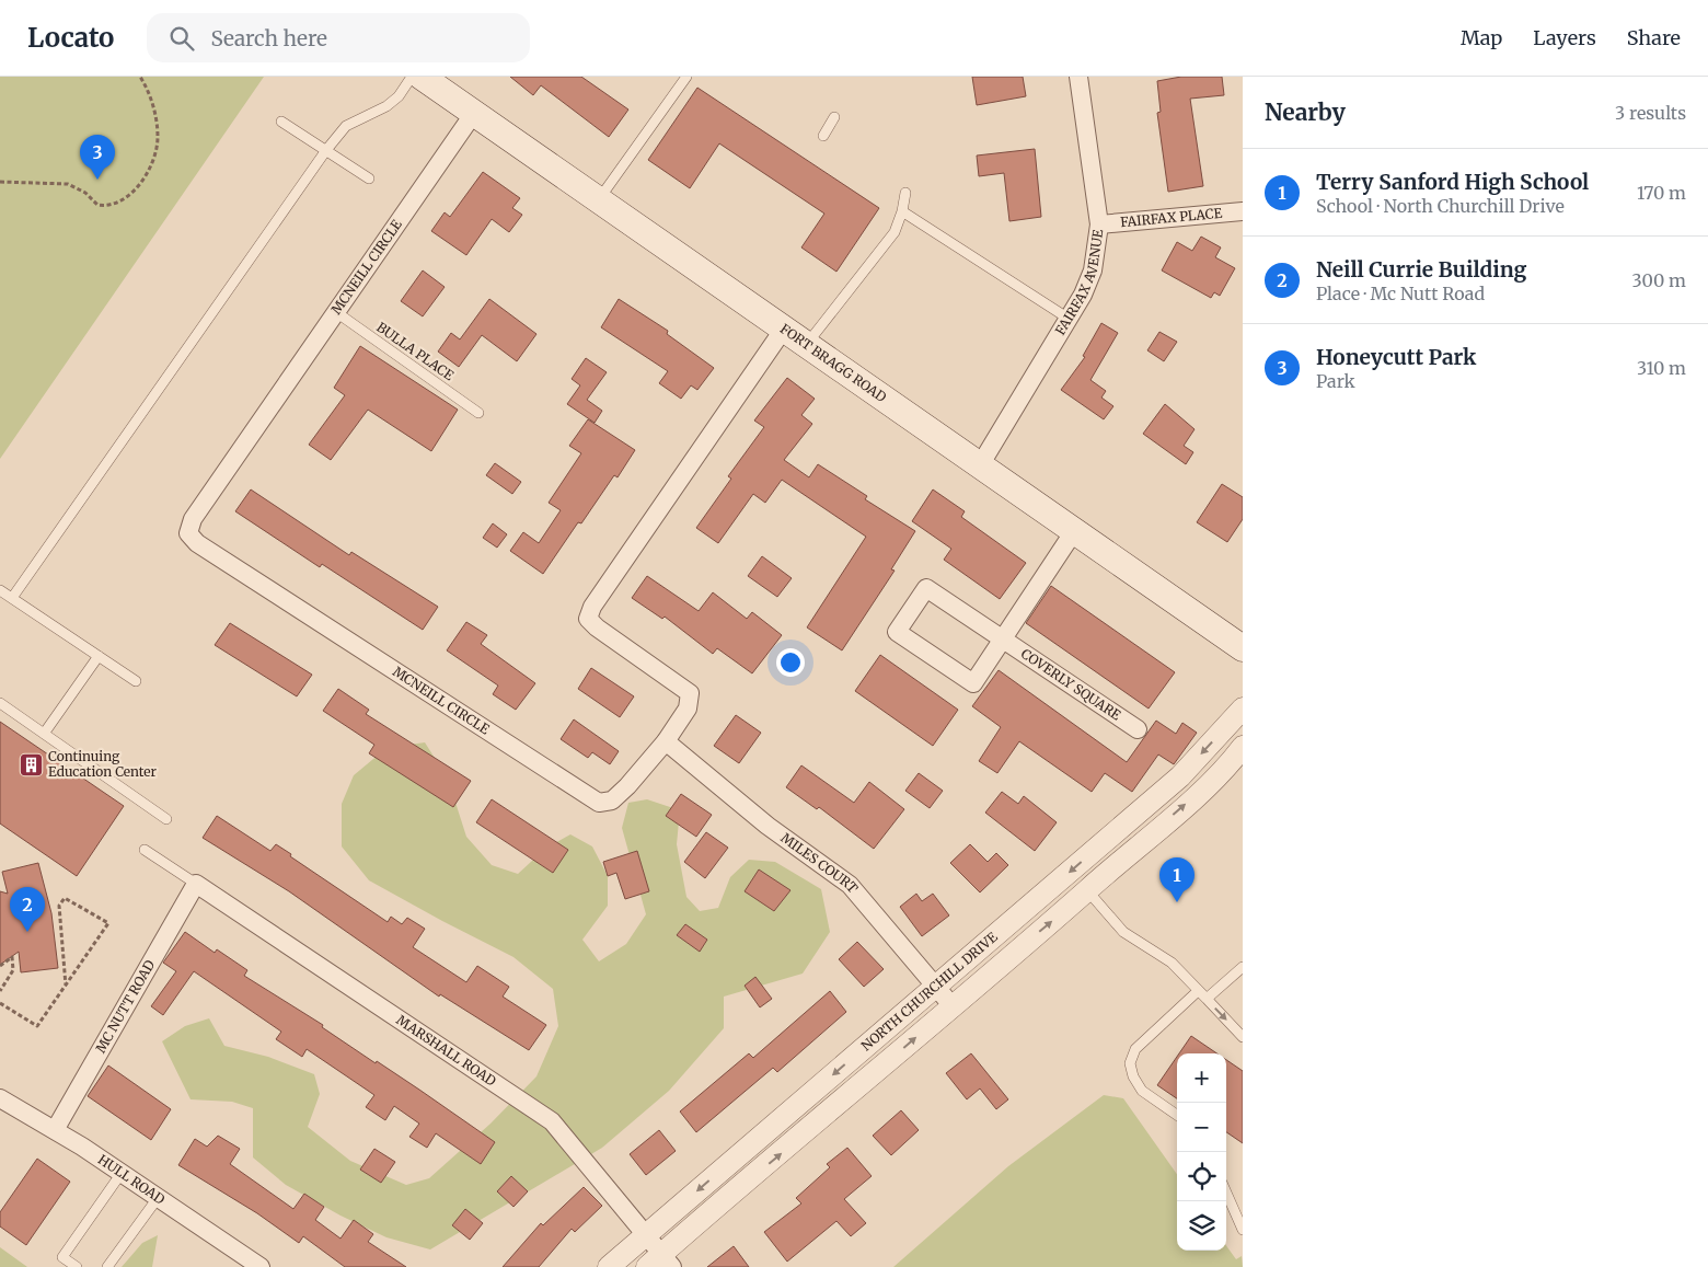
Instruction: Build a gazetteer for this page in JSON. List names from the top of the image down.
{
  "streets": {
    "main road": ["FORT BRAGG ROAD"],
    "street": [
      "FAIRFAX PLACE",
      "MCNEILL CIRCLE",
      "FAIRFAX AVENUE",
      "COVERLY SQUARE",
      "MILES COURT",
      "NORTH CHURCHILL DRIVE",
      "MC NUTT ROAD",
      "MARSHALL ROAD",
      "HULL ROAD"
    ],
    "lane": ["BULLA PLACE"]
  },
  "crossings": [
    ["FAIRFAX PLACE", "FAIRFAX AVENUE"],
    ["MCNEILL CIRCLE", "BULLA PLACE"],
    ["MCNEILL CIRCLE", "FORT BRAGG ROAD"],
    ["MCNEILL CIRCLE", "MILES COURT"],
    ["FAIRFAX AVENUE", "FORT BRAGG ROAD"],
    ["FORT BRAGG ROAD", "COVERLY SQUARE"],
    ["MILES COURT", "NORTH CHURCHILL DRIVE"],
    ["NORTH CHURCHILL DRIVE", "MARSHALL ROAD"],
    ["MC NUTT ROAD", "MARSHALL ROAD"],
    ["MC NUTT ROAD", "HULL ROAD"]
  ],
  "places": {
    "building": ["Continuing Education Center"]
  },
  "page": {
    "header": "Locato",
    "search": "Search here",
    "nav": ["Map", "Layers", "Share"],
    "heading": ["Nearby", "3 results"],
    "pins": ["3", "1", "2"],
    "list": [
      {
        "mark": "1",
        "name": "Terry Sanford High School",
        "note": "School · North Churchill Drive",
        "value": "170 m"
      },
      {
        "mark": "2",
        "name": "Neill Currie Building",
        "note": "Place · Mc Nutt Road",
        "value": "300 m"
      },
      {
        "mark": "3",
        "name": "Honeycutt Park",
        "note": "Park",
        "value": "310 m"
      }
    ],
    "map_buttons": ["+", "−"]
  }
}
